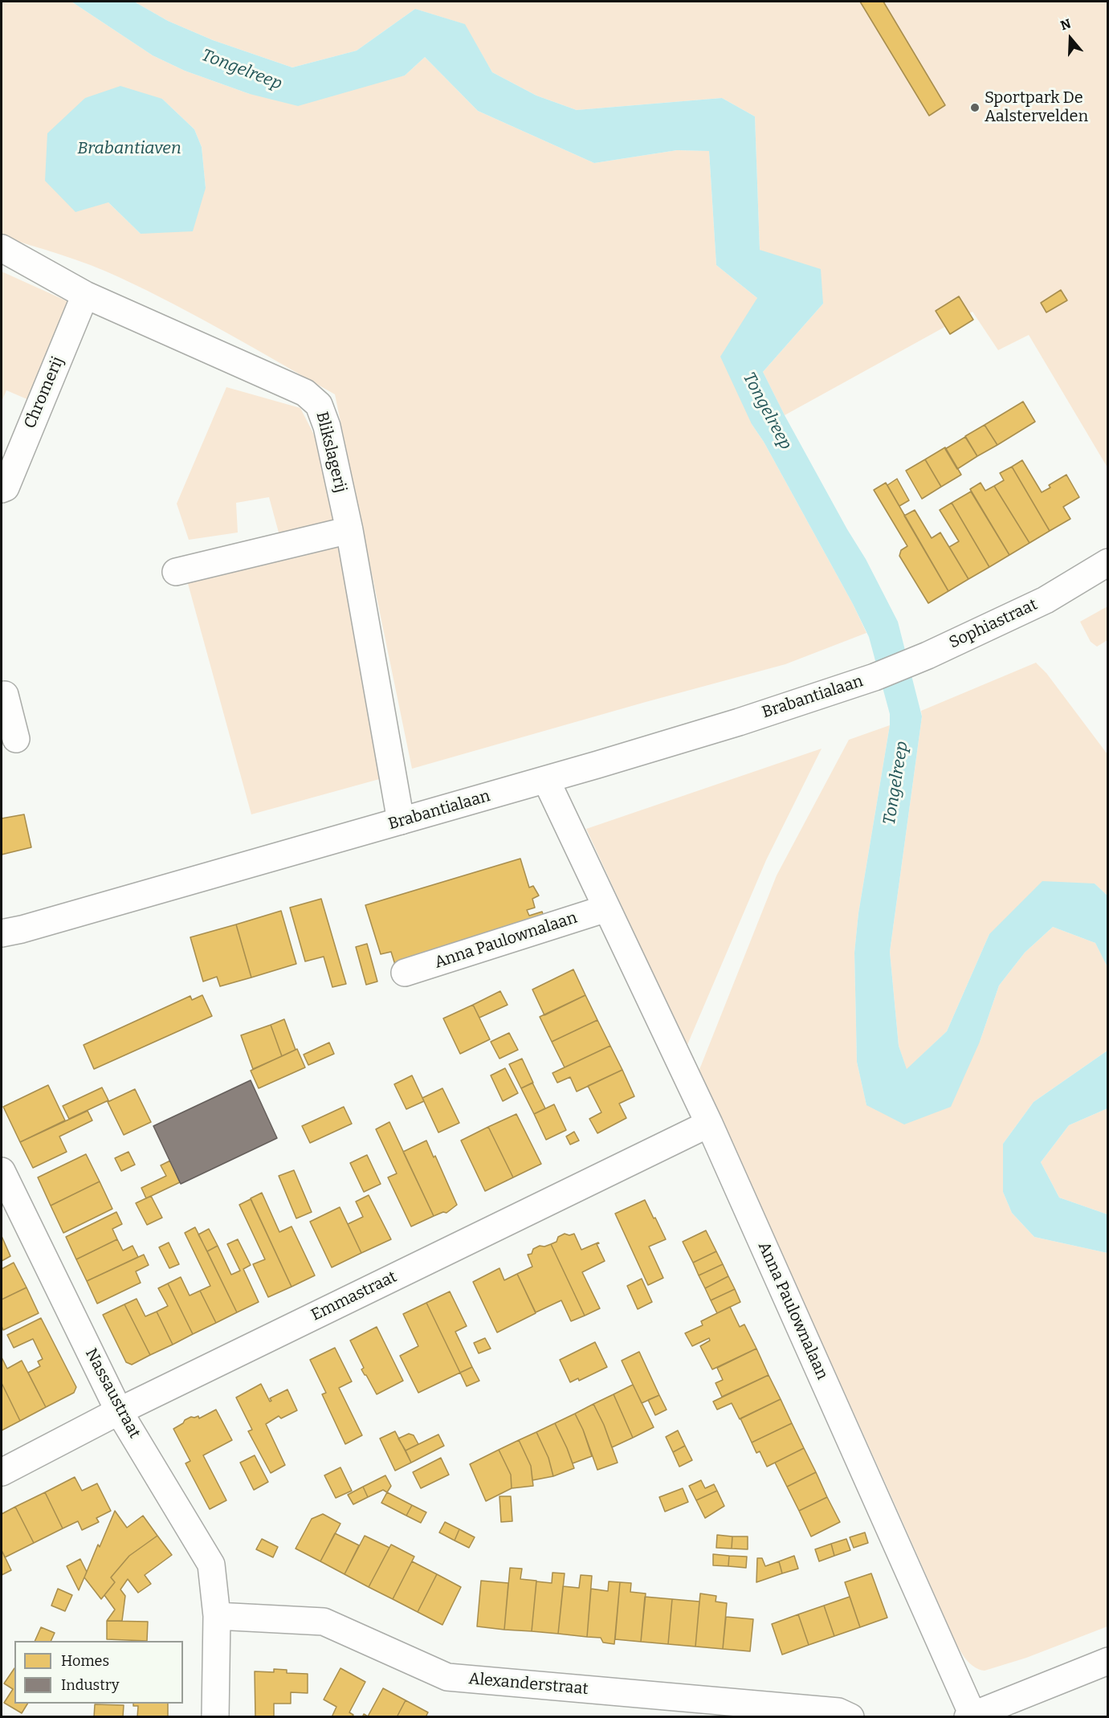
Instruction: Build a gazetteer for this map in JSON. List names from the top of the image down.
{
  "streets": {
    "street": [
      "Chromerij",
      "Blikslagerij",
      "Sophiastraat",
      "Brabantialaan",
      "Anna Paulownalaan",
      "Emmastraat",
      "Nassaustraat",
      "Alexanderstraat"
    ]
  },
  "crossings": [
    ["Chromerij", "Blikslagerij"],
    ["Blikslagerij", "Brabantialaan"],
    ["Sophiastraat", "Brabantialaan"],
    ["Brabantialaan", "Anna Paulownalaan"],
    ["Anna Paulownalaan", "Emmastraat"],
    ["Emmastraat", "Nassaustraat"],
    ["Nassaustraat", "Alexanderstraat"]
  ],
  "water": ["Tongelreep", "Brabantiaven"],
  "places": ["Sportpark De Aalstervelden"],
  "legend": ["Homes", "Industry"],
  "north": "top"
}
